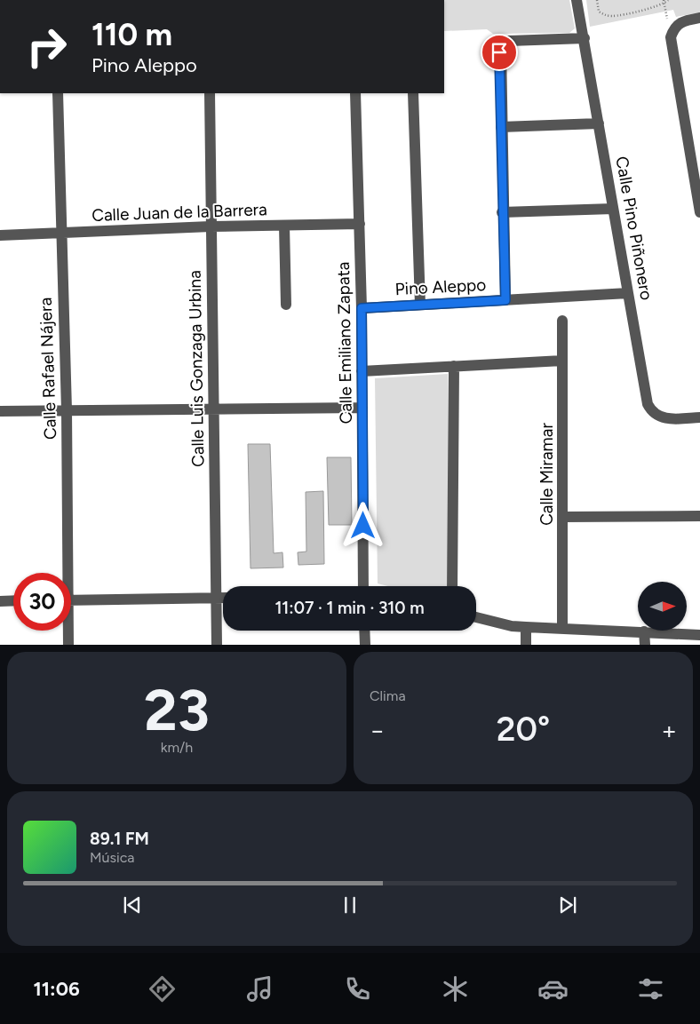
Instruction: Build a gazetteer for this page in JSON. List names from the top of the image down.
{
  "streets": {
    "street": [
      "Calle Juan de la Barrera",
      "Calle Pino Piñonero",
      "Pino Aleppo",
      "Calle Emiliano Zapata",
      "Calle Rafael Nájera",
      "Calle Luis Gonzaga Urbina",
      "Calle Miramar"
    ]
  },
  "crossings": [
    ["Calle Juan de la Barrera", "Calle Emiliano Zapata"],
    ["Calle Juan de la Barrera", "Calle Rafael Nájera"],
    ["Calle Juan de la Barrera", "Calle Luis Gonzaga Urbina"],
    ["Calle Pino Piñonero", "Pino Aleppo"],
    ["Pino Aleppo", "Calle Emiliano Zapata"]
  ],
  "north": "right",
  "page": {
    "turn": ["110 m", "Pino Aleppo"],
    "limit": "30",
    "trip": "11:07 · 1 min · 310 m",
    "tile": [
      ["23", "km/h"],
      "Clima"
    ],
    "heat": ["−", "20°", "+"],
    "song": ["89.1 FM", "Música"],
    "tabs": "11:06"
  }
}
